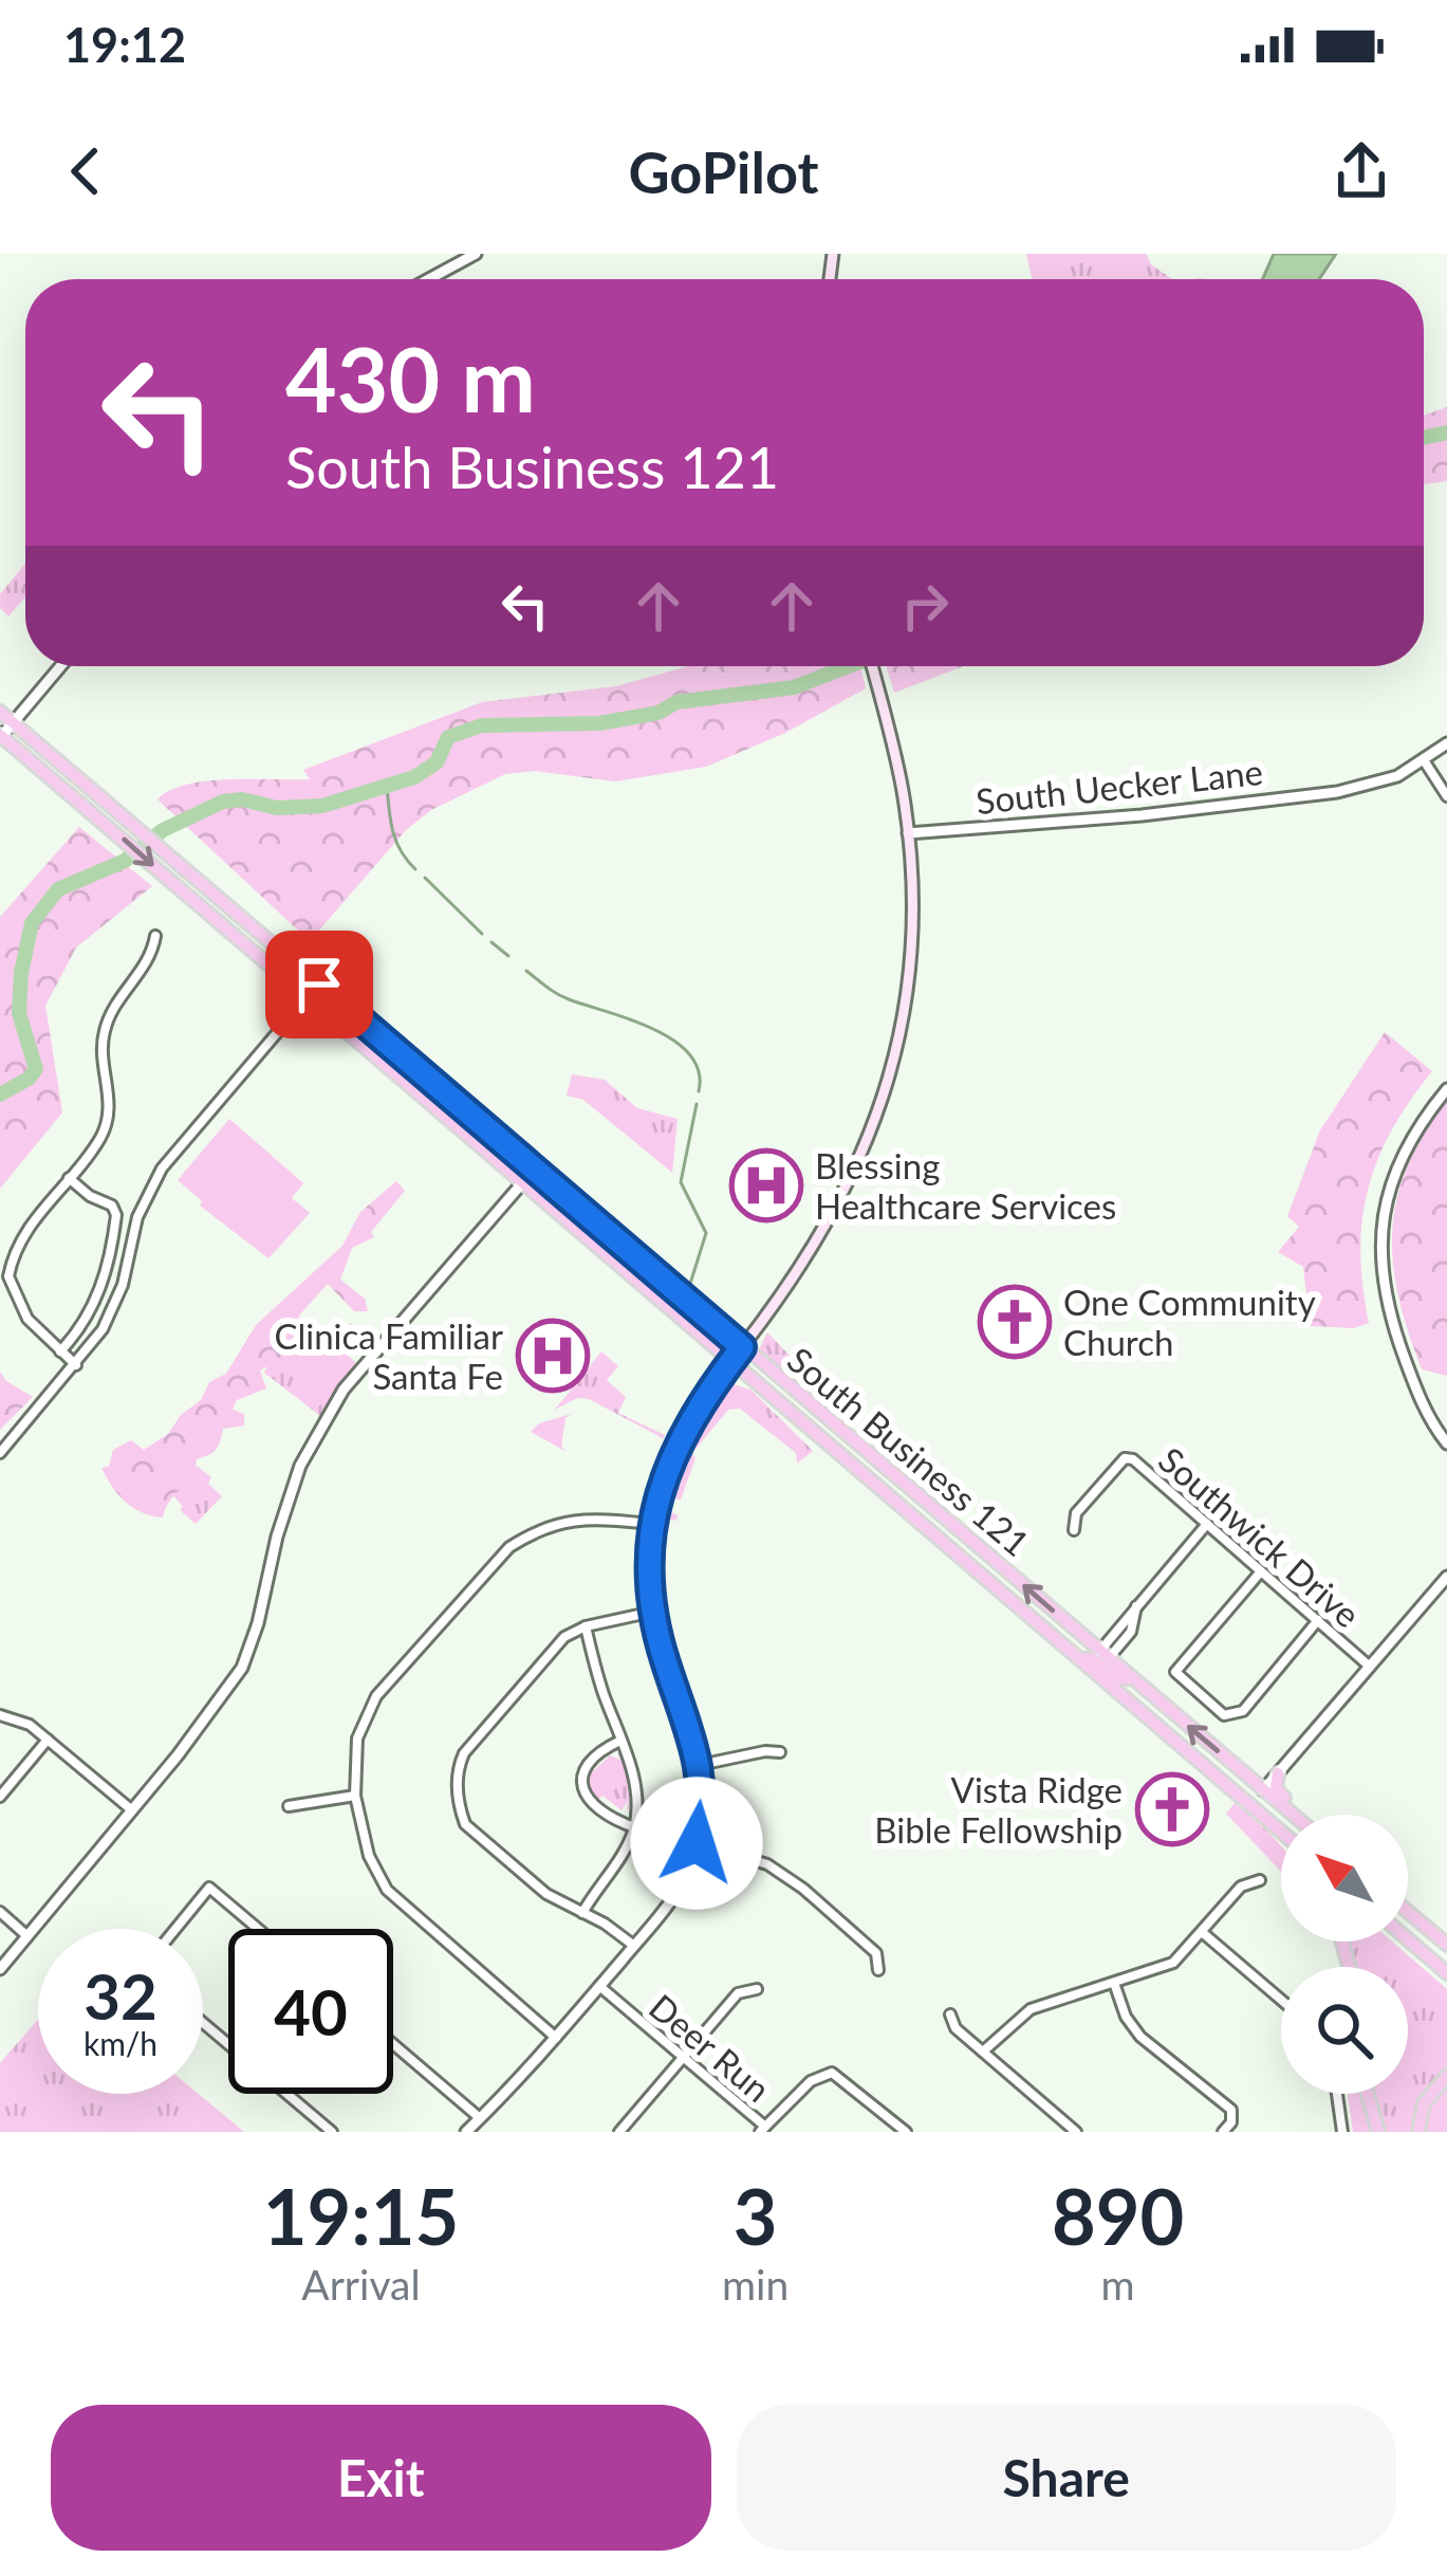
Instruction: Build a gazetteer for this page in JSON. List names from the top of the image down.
{
  "streets": {
    "main road": ["South Business 121"],
    "street": ["South Uecker Lane", "Southwick Drive", "Deer Run"]
  },
  "places": {
    "hospital": ["Blessing Healthcare Services", "Clinica Familiar Santa Fe"],
    "church": ["One Community Church", "Vista Ridge Bible Fellowship"]
  },
  "north": "top left",
  "page": {
    "status": "19:12",
    "header": "GoPilot",
    "turn": ["430 m", "South Business 121"],
    "speed": "32 km/h",
    "limit": "40",
    "eta": [
      "19:15",
      "Arrival",
      "3",
      "min",
      "890",
      "m"
    ],
    "buttons": ["Exit", "Share"]
  }
}
